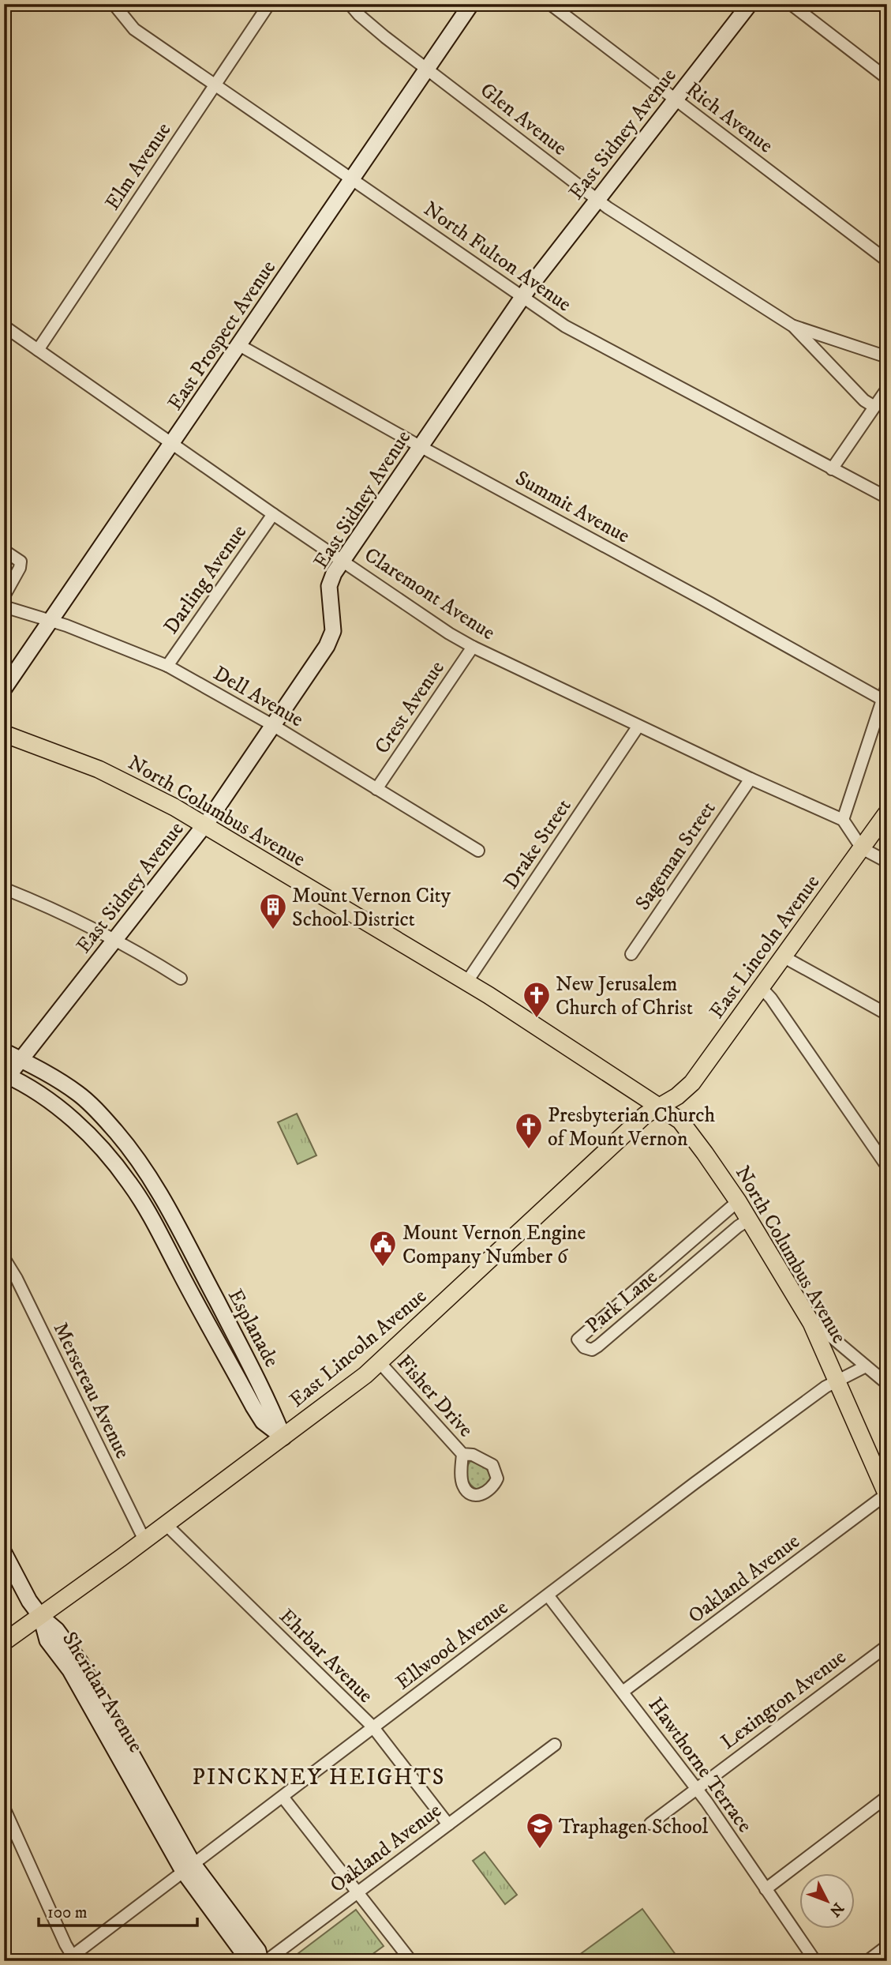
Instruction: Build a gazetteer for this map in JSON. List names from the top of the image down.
{
  "streets": {
    "main road": ["North Columbus Avenue", "East Lincoln Avenue"],
    "street": [
      "Rich Avenue",
      "Glen Avenue",
      "East Sidney Avenue",
      "Elm Avenue",
      "North Fulton Avenue",
      "East Prospect Avenue",
      "Summit Avenue",
      "Darling Avenue",
      "Claremont Avenue",
      "Dell Avenue",
      "Crest Avenue",
      "Drake Street",
      "Sageman Street",
      "Park Lane",
      "Esplanade",
      "Mersereau Avenue",
      "Fisher Drive",
      "Oakland Avenue",
      "Ellwood Avenue",
      "Ehrbar Avenue",
      "Sheridan Avenue",
      "Lexington Avenue",
      "Hawthorne Terrace"
    ]
  },
  "crossings": [
    ["Rich Avenue", "East Sidney Avenue"],
    ["Glen Avenue", "East Sidney Avenue"],
    ["Glen Avenue", "East Prospect Avenue"],
    ["East Sidney Avenue", "North Fulton Avenue"],
    ["East Sidney Avenue", "Summit Avenue"],
    ["East Sidney Avenue", "Claremont Avenue"],
    ["East Sidney Avenue", "Dell Avenue"],
    ["East Sidney Avenue", "North Columbus Avenue"],
    ["East Sidney Avenue", "Esplanade"],
    ["Elm Avenue", "North Fulton Avenue"],
    ["Elm Avenue", "Claremont Avenue"],
    ["North Fulton Avenue", "East Prospect Avenue"],
    ["East Prospect Avenue", "Summit Avenue"],
    ["East Prospect Avenue", "Claremont Avenue"],
    ["East Prospect Avenue", "Dell Avenue"],
    ["Darling Avenue", "Claremont Avenue"],
    ["Darling Avenue", "Dell Avenue"],
    ["Claremont Avenue", "Crest Avenue"],
    ["Claremont Avenue", "Drake Street"],
    ["Claremont Avenue", "Sageman Street"],
    ["Dell Avenue", "Crest Avenue"],
    ["North Columbus Avenue", "Drake Street"],
    ["North Columbus Avenue", "East Lincoln Avenue"],
    ["North Columbus Avenue", "Park Lane"],
    ["North Columbus Avenue", "Oakland Avenue"],
    ["North Columbus Avenue", "Ellwood Avenue"],
    ["East Lincoln Avenue", "Esplanade"],
    ["East Lincoln Avenue", "Mersereau Avenue"],
    ["East Lincoln Avenue", "Fisher Drive"],
    ["East Lincoln Avenue", "Ehrbar Avenue"],
    ["East Lincoln Avenue", "Sheridan Avenue"],
    ["Oakland Avenue", "Ehrbar Avenue"],
    ["Oakland Avenue", "Hawthorne Terrace"],
    ["Ellwood Avenue", "Ehrbar Avenue"],
    ["Ellwood Avenue", "Sheridan Avenue"],
    ["Ellwood Avenue", "Hawthorne Terrace"],
    ["Lexington Avenue", "Hawthorne Terrace"]
  ],
  "districts": ["PINCKNEY HEIGHTS"],
  "places": {
    "building": ["Mount Vernon City School District"],
    "church": ["New Jerusalem Church of Christ", "Presbyterian Church of Mount Vernon"],
    "public building": ["Mount Vernon Engine Company Number 6"],
    "school or university": ["Traphagen School"]
  },
  "scale_bar": "100 m",
  "north": "bottom right"
}
